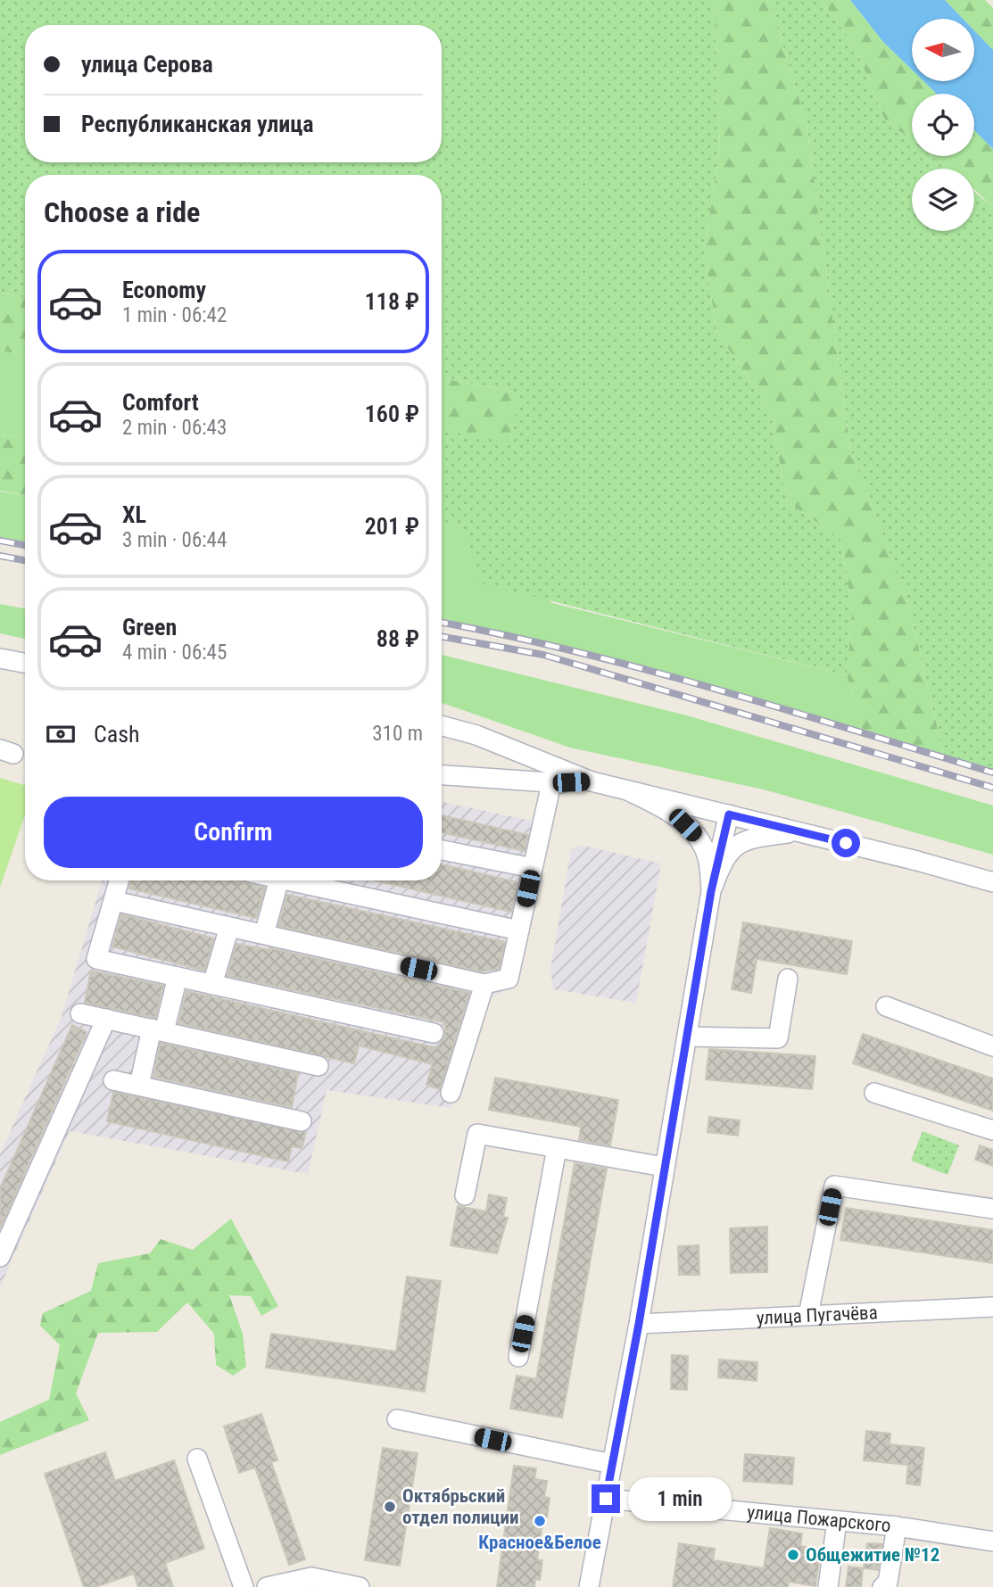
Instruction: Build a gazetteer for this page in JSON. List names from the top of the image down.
{
  "streets": {
    "street": ["улица Пугачёва", "улица Пожарского"]
  },
  "places": ["Октябрьский отдел полиции", "Красное&Белое", "Общежитие №12"],
  "north": "left",
  "page": {
    "banner": ["улица Серова", "Республиканская улица"],
    "heading": "Choose a ride",
    "list": [
      {
        "name": "Economy",
        "note": "1 min · 06:42",
        "value": "118 ₽"
      },
      {
        "name": "Comfort",
        "note": "2 min · 06:43",
        "value": "160 ₽"
      },
      {
        "name": "XL",
        "note": "3 min · 06:44",
        "value": "201 ₽"
      },
      {
        "name": "Green",
        "note": "4 min · 06:45",
        "value": "88 ₽"
      }
    ],
    "pay": ["Cash", "310 m"],
    "buttons": "Confirm",
    "bubble": "1 min"
  }
}
